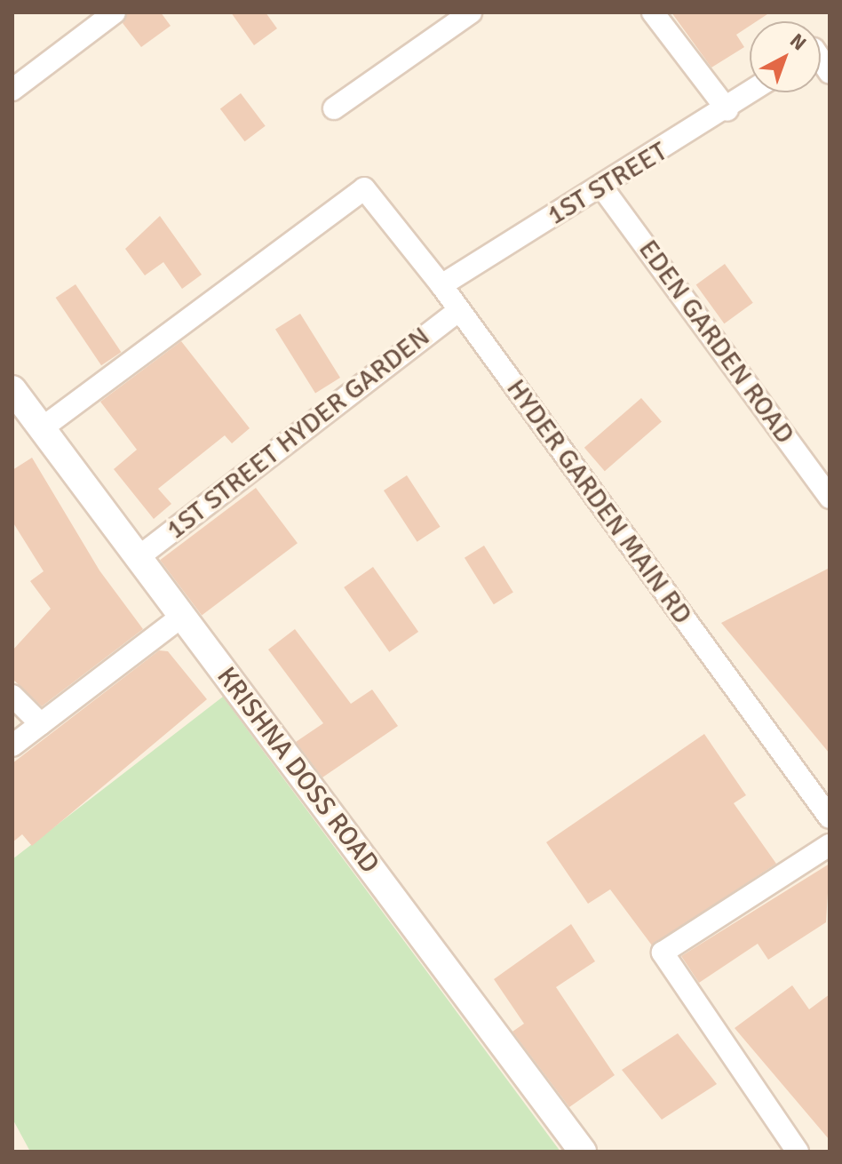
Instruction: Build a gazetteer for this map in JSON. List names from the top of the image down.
{
  "streets": {
    "street": [
      "1ST STREET",
      "EDEN GARDEN ROAD",
      "1ST STREET HYDER GARDEN",
      "HYDER GARDEN MAIN RD",
      "KRISHNA DOSS ROAD"
    ]
  },
  "crossings": [
    ["1ST STREET", "EDEN GARDEN ROAD"],
    ["1ST STREET", "HYDER GARDEN MAIN RD"],
    ["1ST STREET HYDER GARDEN", "HYDER GARDEN MAIN RD"],
    ["1ST STREET HYDER GARDEN", "KRISHNA DOSS ROAD"],
    ["HYDER GARDEN MAIN RD", "KRISHNA DOSS ROAD"]
  ],
  "north": "top right"
}
